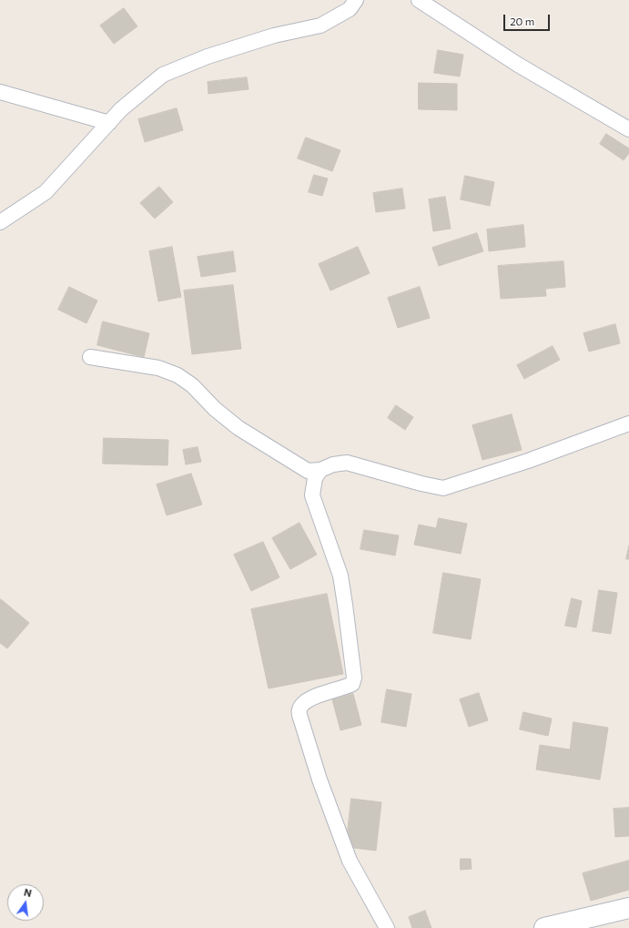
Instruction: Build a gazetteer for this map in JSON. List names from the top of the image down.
{
  "scale_bar": "20 m",
  "north": "top"
}
